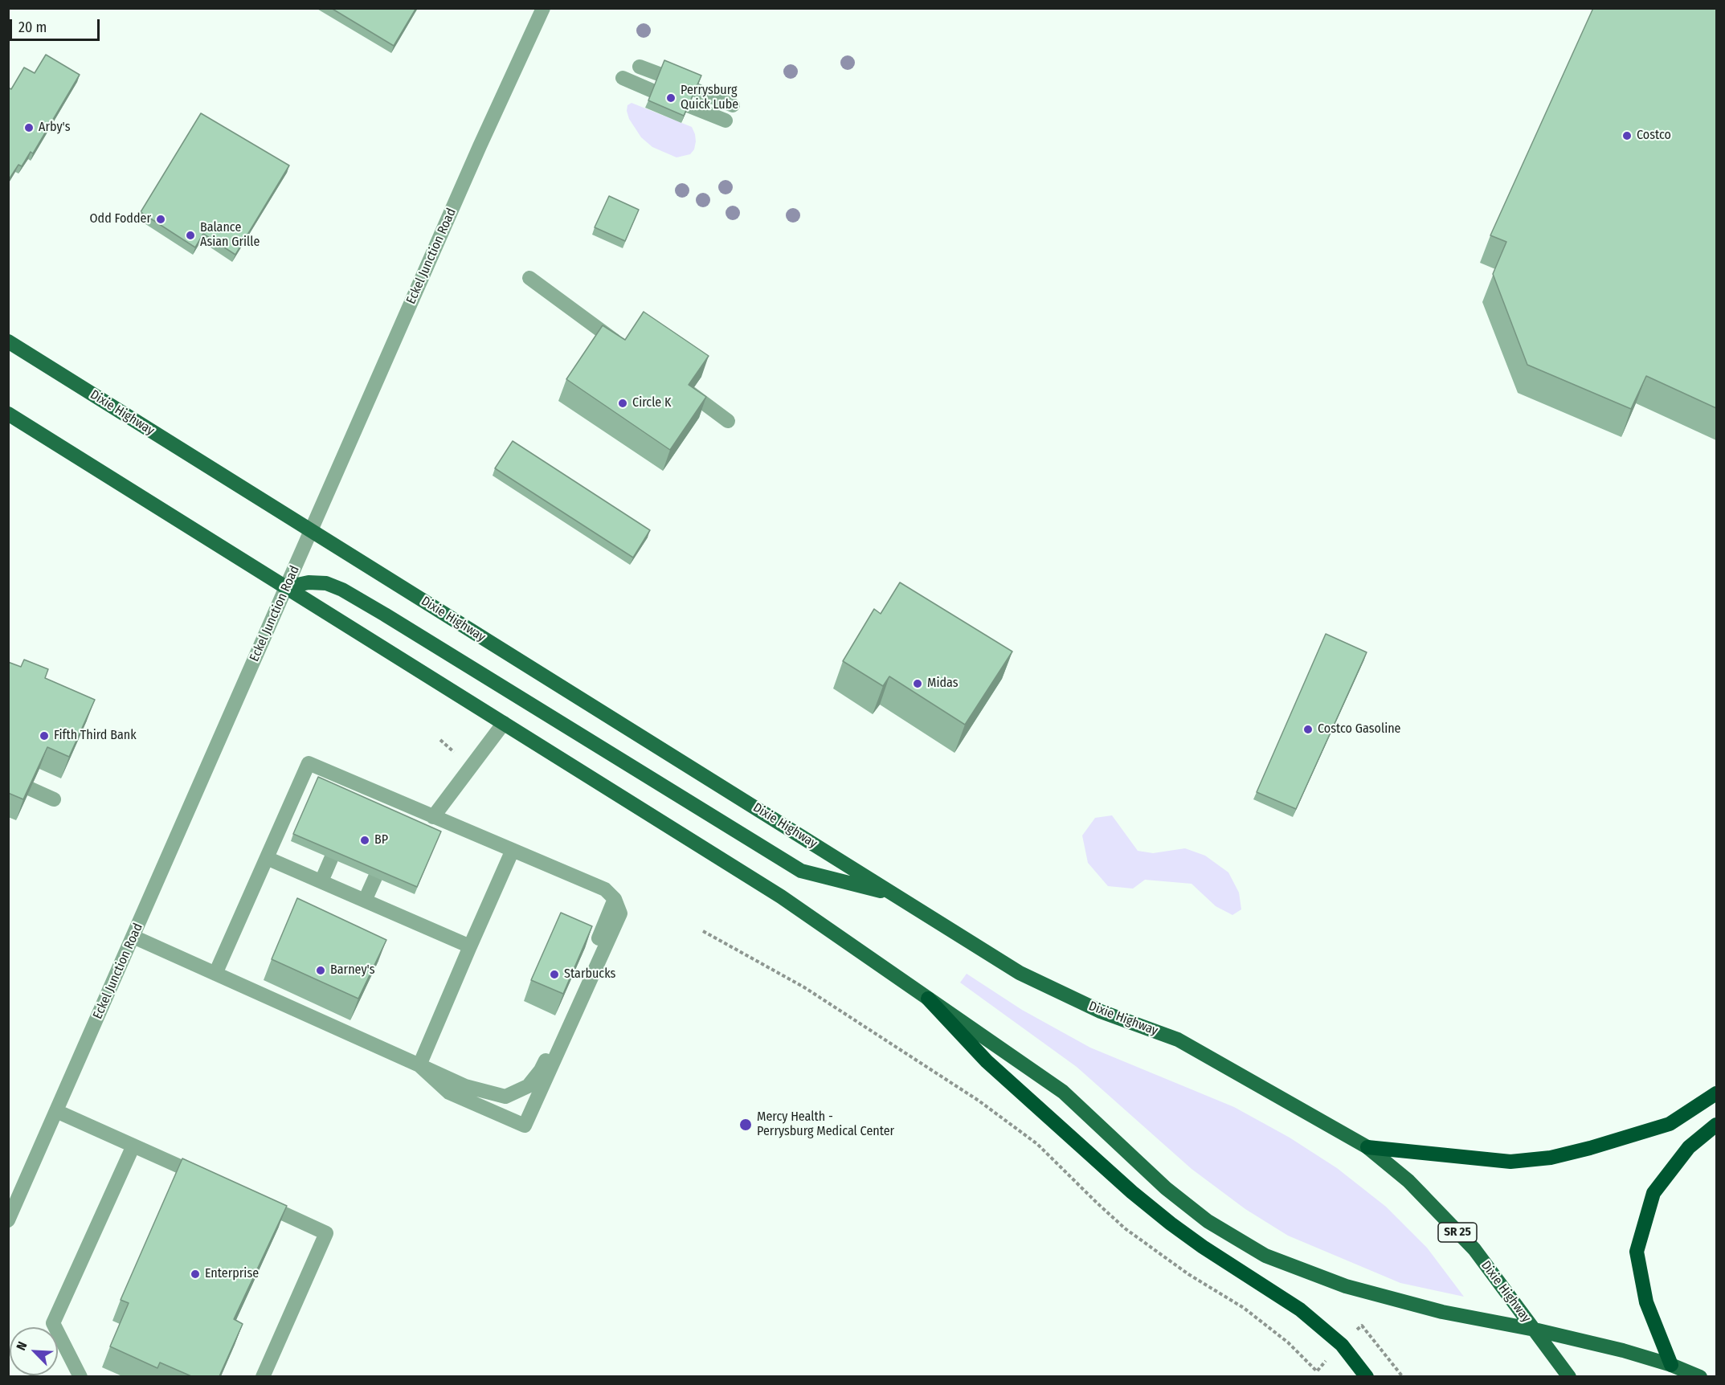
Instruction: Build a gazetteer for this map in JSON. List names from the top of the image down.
{
  "streets": {
    "main road": ["Dixie Highway", "SR 25"],
    "street": ["Eckel Junction Road"]
  },
  "crossings": [
    ["Eckel Junction Road", "Dixie Highway"]
  ],
  "places": [
    "Perrysburg Quick Lube",
    "Arby's",
    "Costco",
    "Odd Fodder",
    "Balance Asian Grille",
    "Circle K",
    "Midas",
    "Costco Gasoline",
    "Fifth Third Bank",
    "BP",
    "Barney's",
    "Starbucks",
    "Mercy Health - Perrysburg Medical Center",
    "Enterprise"
  ],
  "scale_bar": "20 m",
  "north": "top left"
}
